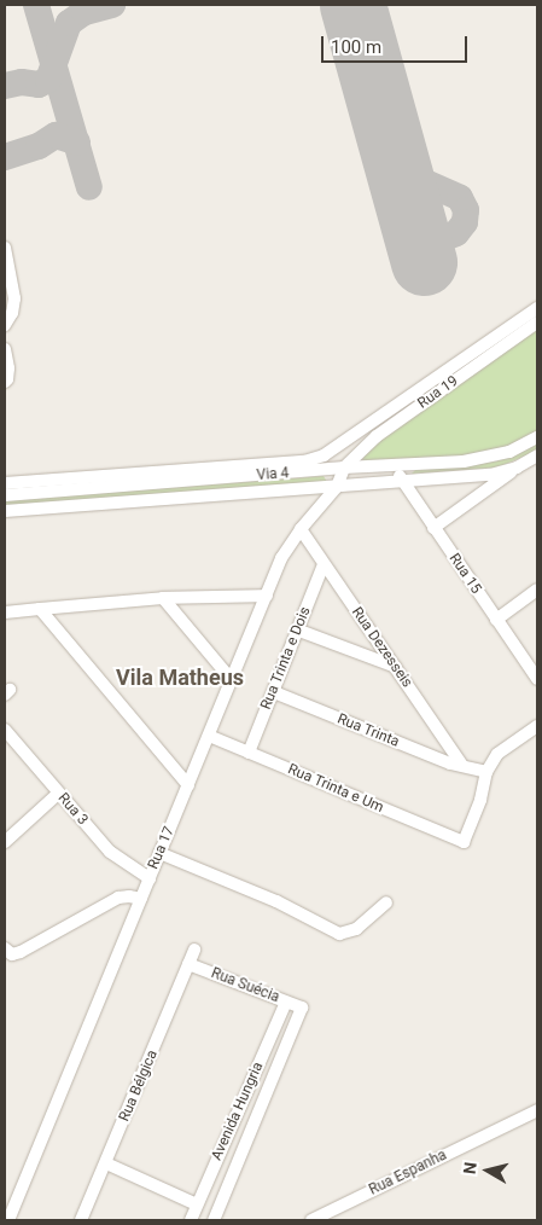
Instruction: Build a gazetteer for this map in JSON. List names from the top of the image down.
{
  "streets": {
    "street": [
      "Rua 19",
      "Via 4",
      "Rua 15",
      "Rua Dezesseis",
      "Rua Trinta e Dois",
      "Rua Trinta",
      "Rua Trinta e Um",
      "Rua 3",
      "Rua 17",
      "Rua Suécia",
      "Rua Bélgica",
      "Avenida Hungria",
      "Rua Espanha"
    ]
  },
  "crossings": [
    ["Rua 19", "Via 4"],
    ["Via 4", "Rua 15"],
    ["Via 4", "Rua 17"],
    ["Rua Dezesseis", "Rua Trinta e Dois"],
    ["Rua Dezesseis", "Rua Trinta"],
    ["Rua Dezesseis", "Rua 17"],
    ["Rua Trinta e Dois", "Rua Trinta"],
    ["Rua Trinta e Dois", "Rua Trinta e Um"],
    ["Rua Trinta e Um", "Rua 17"],
    ["Rua 3", "Rua 17"],
    ["Rua Suécia", "Rua Bélgica"],
    ["Rua Suécia", "Avenida Hungria"]
  ],
  "districts": ["Vila Matheus"],
  "scale_bar": "100 m",
  "north": "left"
}
